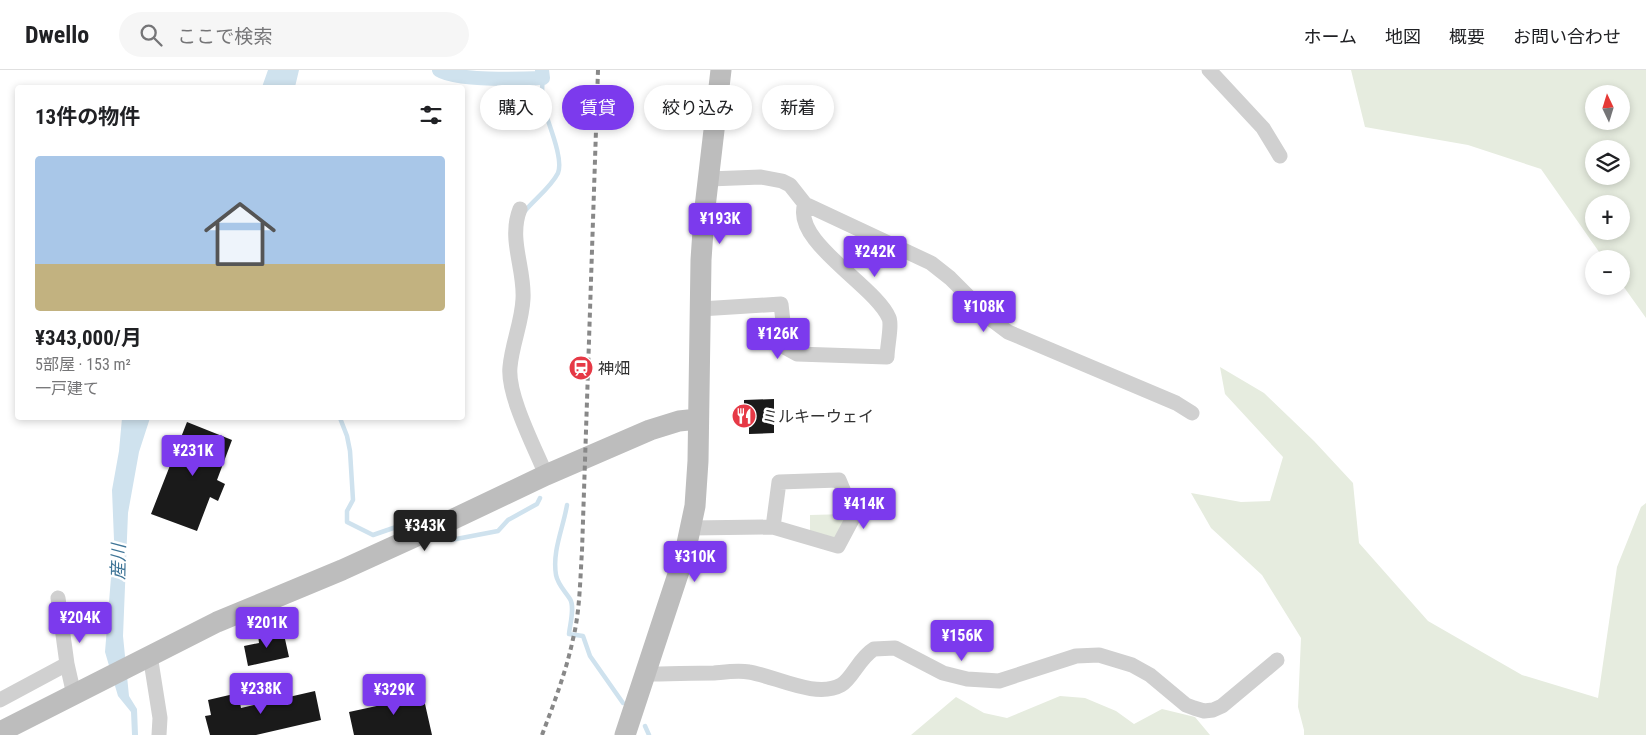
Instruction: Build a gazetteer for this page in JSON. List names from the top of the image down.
{
  "water": ["産川"],
  "places": {
    "station": ["神畑"],
    "restaurant": ["ミルキーウェイ"]
  },
  "north": "top",
  "page": {
    "header": "Dwello",
    "search": "ここで検索",
    "nav": [
      "ホーム",
      "地図",
      "概要",
      "お問い合わせ"
    ],
    "map_buttons": ["+", "−"],
    "chip": [
      "購入",
      "賃貸",
      "絞り込み",
      "新着"
    ],
    "heading": "13件の物件",
    "list": [
      {
        "name": "¥343,000/月",
        "note": "5部屋 · 153 m² · 一戸建て"
      }
    ],
    "price": [
      "¥193K",
      "¥242K",
      "¥108K",
      "¥126K",
      "¥231K",
      "¥414K",
      "¥343K",
      "¥310K",
      "¥204K",
      "¥201K",
      "¥156K",
      "¥238K",
      "¥329K"
    ]
  }
}
